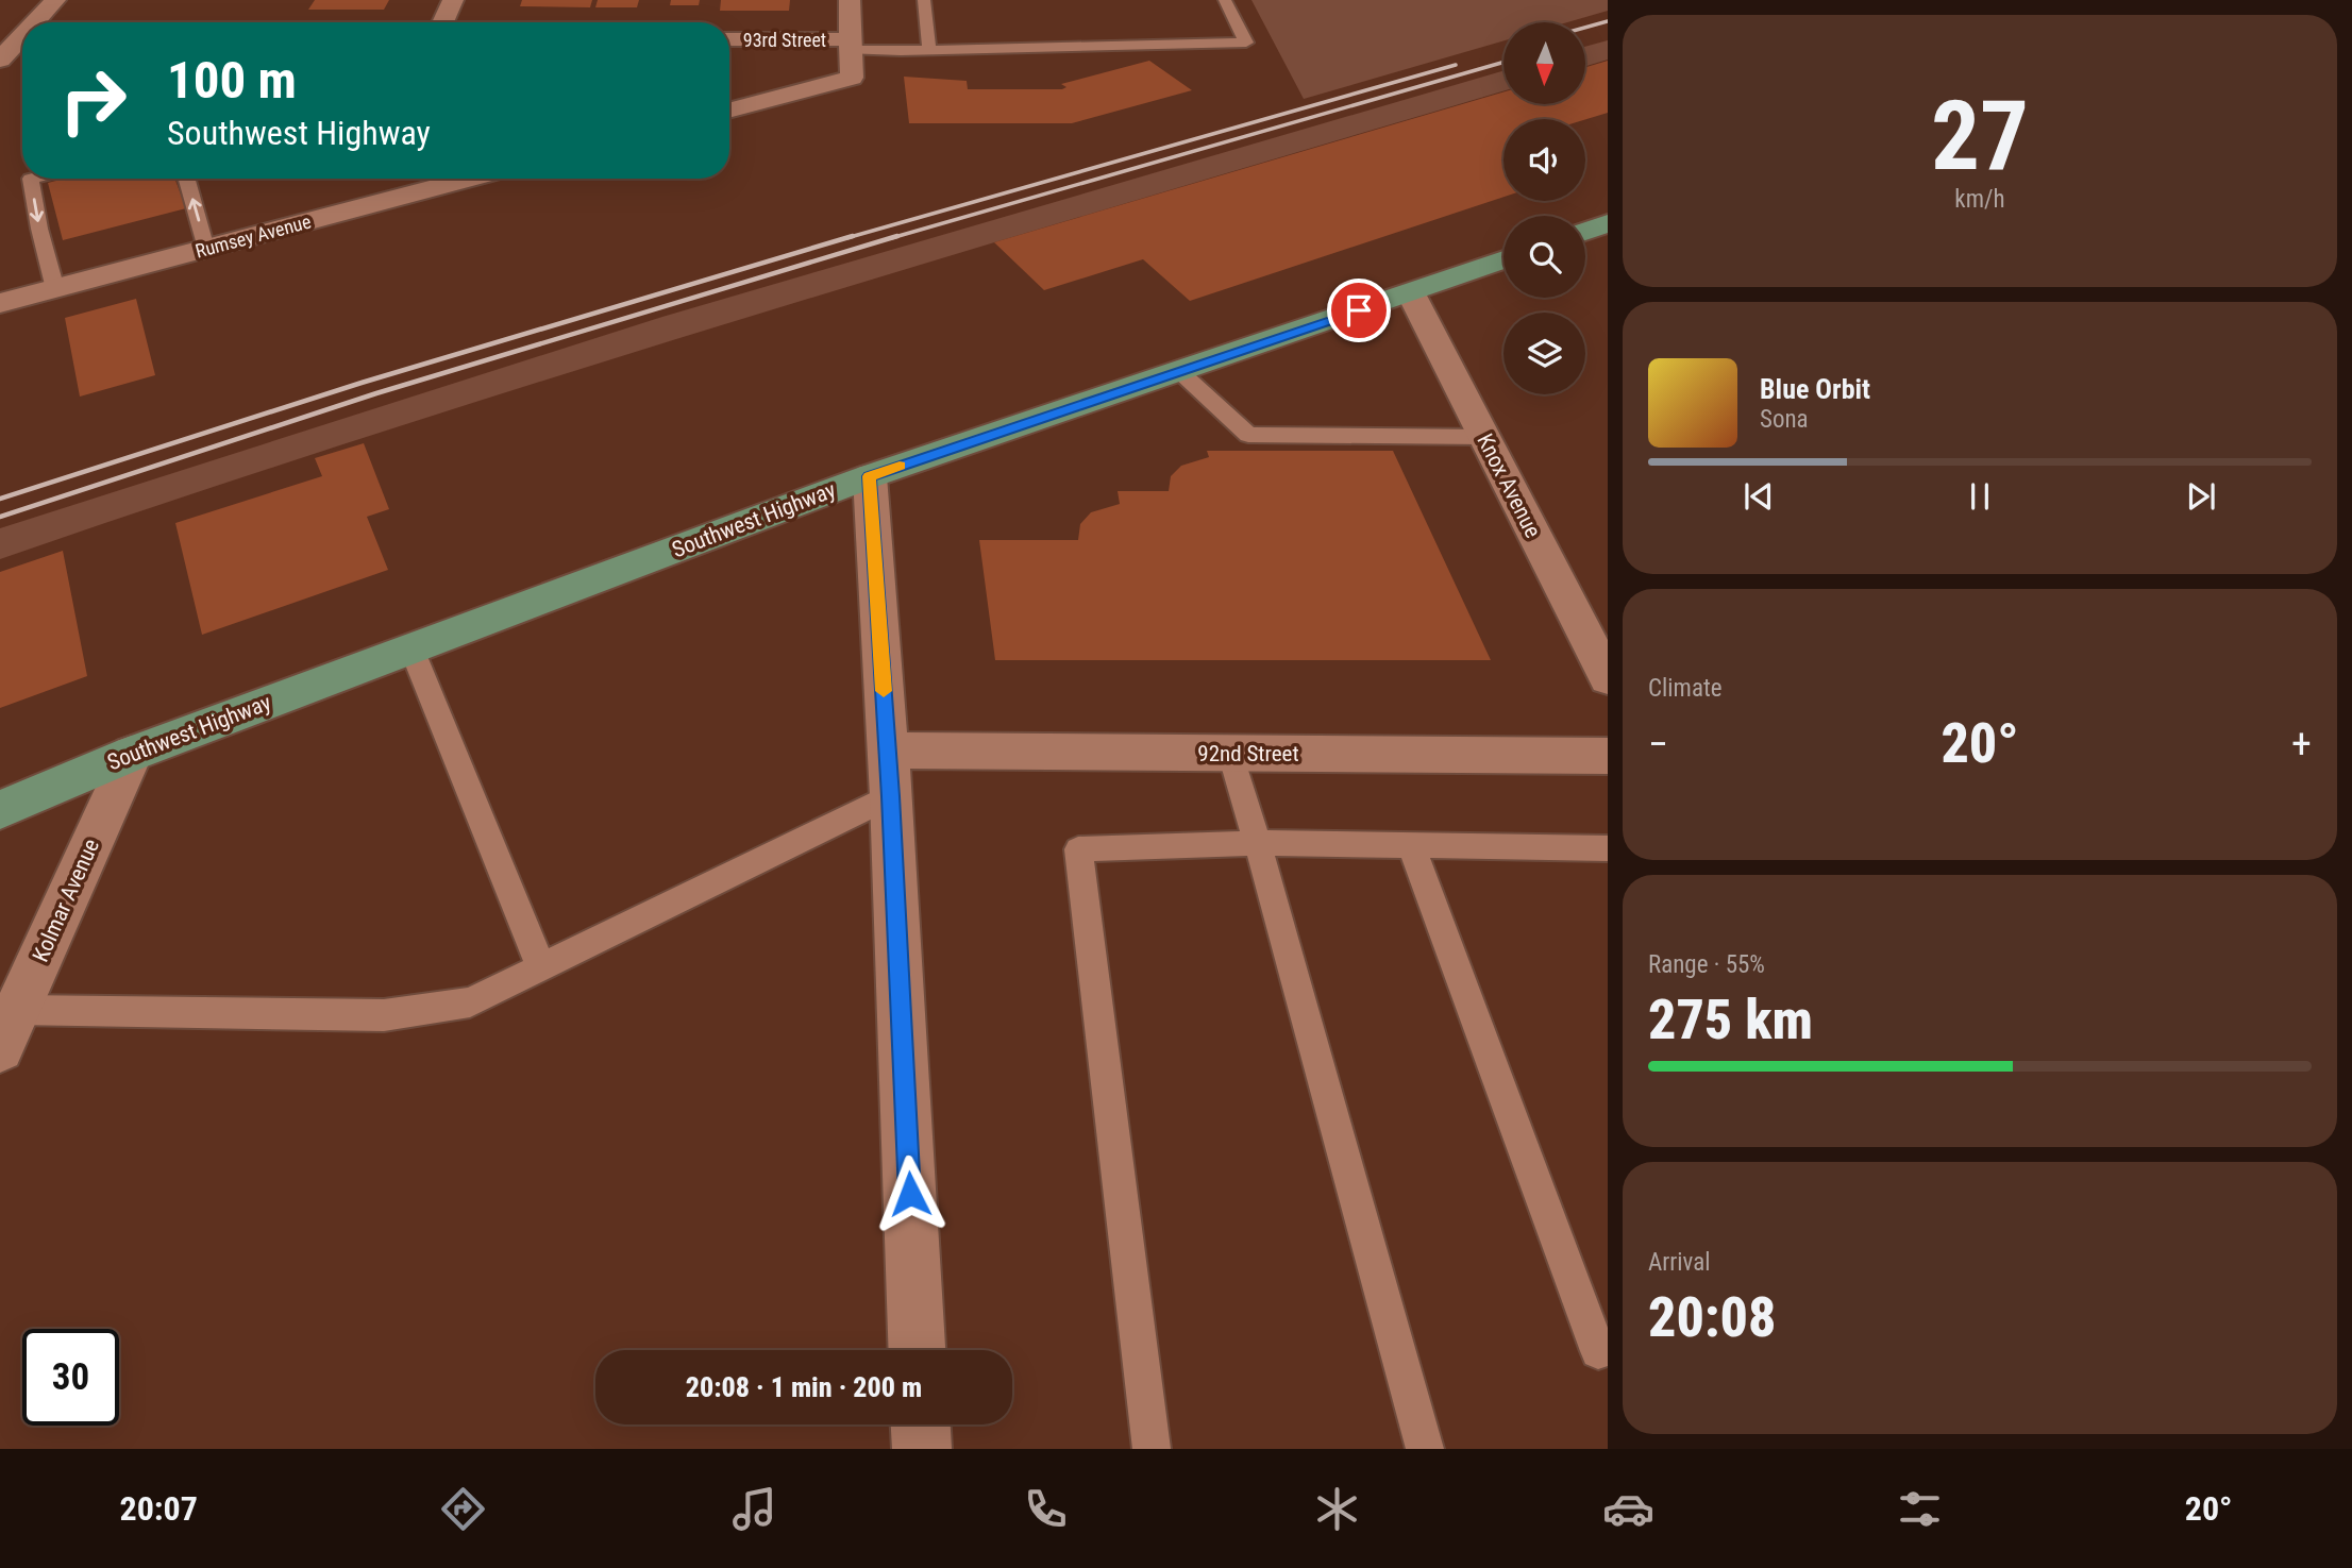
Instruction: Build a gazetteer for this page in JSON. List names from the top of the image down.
{
  "streets": {
    "main road": ["Southwest Highway"],
    "street": [
      "93rd Street",
      "Rumsey Avenue",
      "Knox Avenue",
      "92nd Street",
      "Kolmar Avenue"
    ]
  },
  "crossings": [
    ["Knox Avenue", "Southwest Highway"],
    ["Southwest Highway", "Kolmar Avenue"]
  ],
  "north": "bottom",
  "page": {
    "tile": [
      ["27", "km/h"],
      "Climate",
      ["Range · 55%", "275 km"],
      ["Arrival", "20:08"]
    ],
    "turn": ["100 m", "Southwest Highway"],
    "song": ["Blue Orbit", "Sona"],
    "heat": ["−", "20°", "+"],
    "limit": "30",
    "trip": "20:08 · 1 min · 200 m",
    "tabs": ["20:07", "20°"]
  }
}
